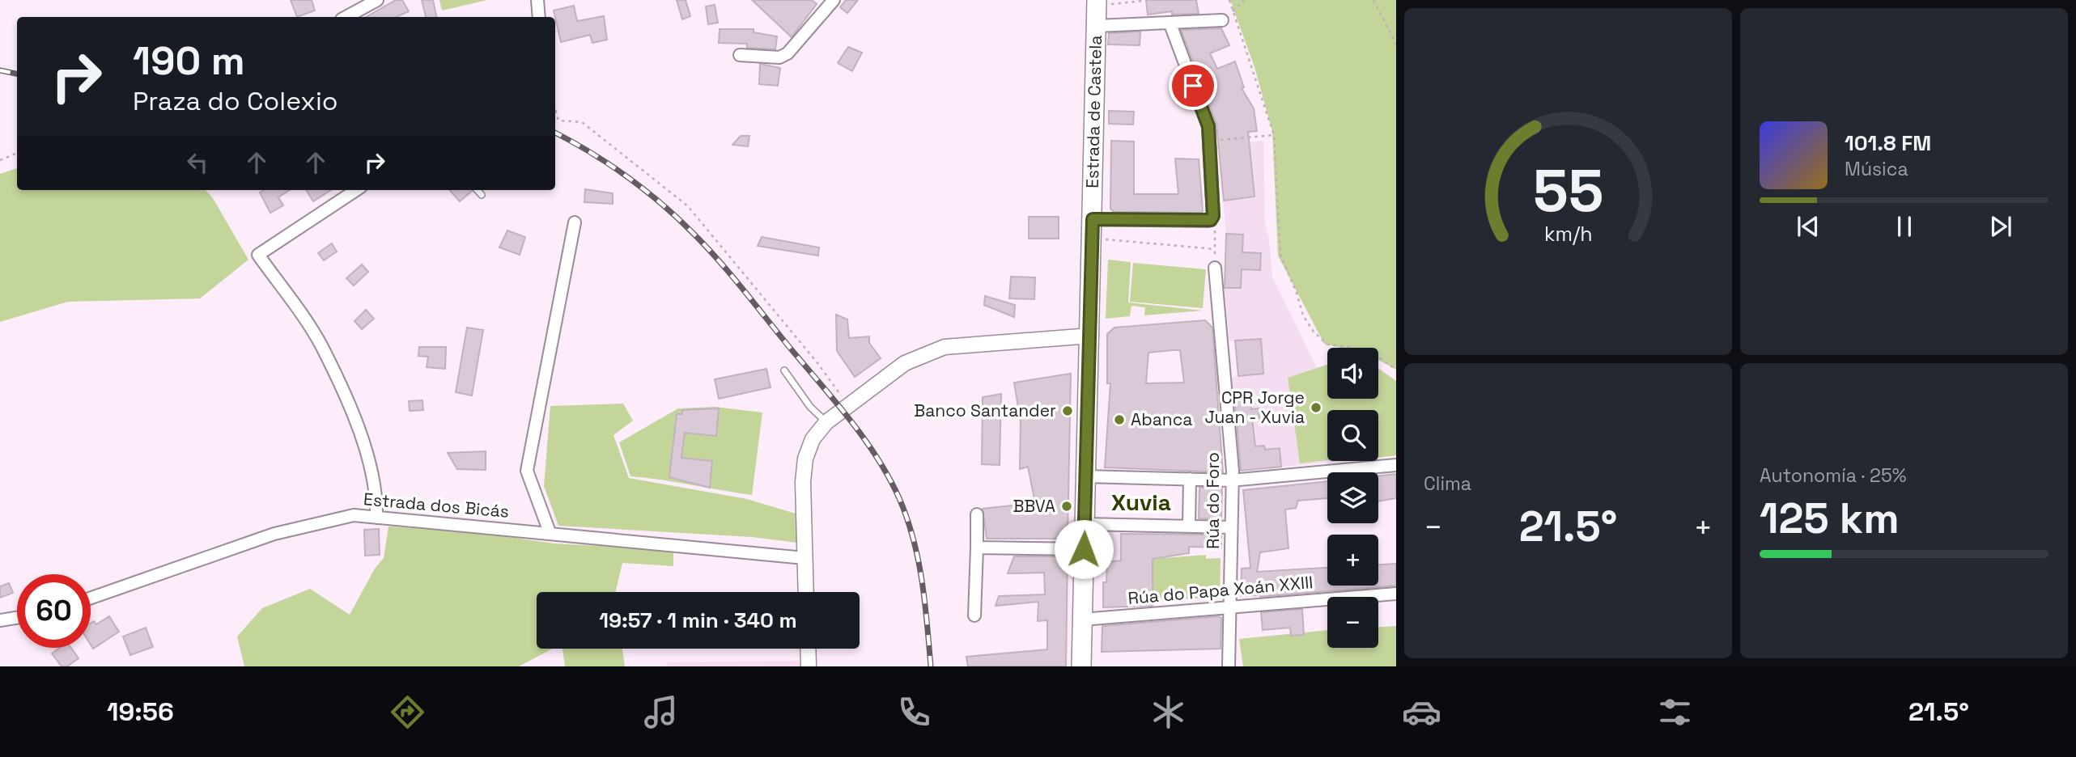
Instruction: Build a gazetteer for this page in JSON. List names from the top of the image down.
{
  "streets": {
    "main road": ["Estrada de Castela"],
    "street": ["Rúa do Foro", "Estrada dos Bicás", "Rúa do Papa Xoán XXIII"]
  },
  "crossings": [
    ["Estrada de Castela", "Rúa do Papa Xoán XXIII"],
    ["Rúa do Foro", "Rúa do Papa Xoán XXIII"]
  ],
  "districts": ["Xuvia"],
  "places": [
    "CPR Jorge Juan - Xuvia",
    "Banco Santander",
    "Abanca",
    "BBVA"
  ],
  "page": {
    "turn": ["190 m", "Praza do Colexio"],
    "song": ["101.8 FM", "Música"],
    "map_buttons": ["+", "−"],
    "tile": [
      "Clima",
      ["Autonomía · 25%", "125 km"]
    ],
    "heat": ["−", "21.5°", "+"],
    "limit": "60",
    "trip": "19:57 · 1 min · 340 m",
    "tabs": ["19:56", "21.5°"],
    "gauge": ["55", "km/h"]
  }
}
